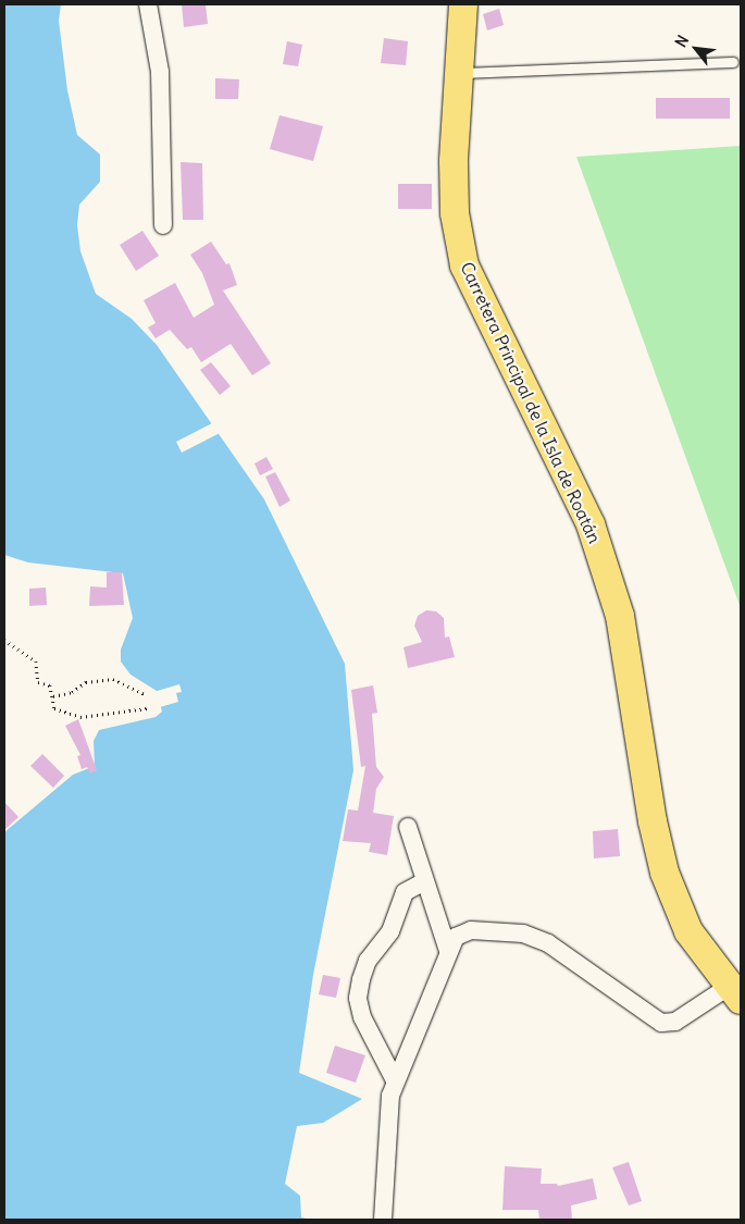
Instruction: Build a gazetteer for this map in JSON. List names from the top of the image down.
{
  "streets": {
    "main road": ["Carretera Principal de la Isla de Roatán"]
  },
  "north": "top left"
}
